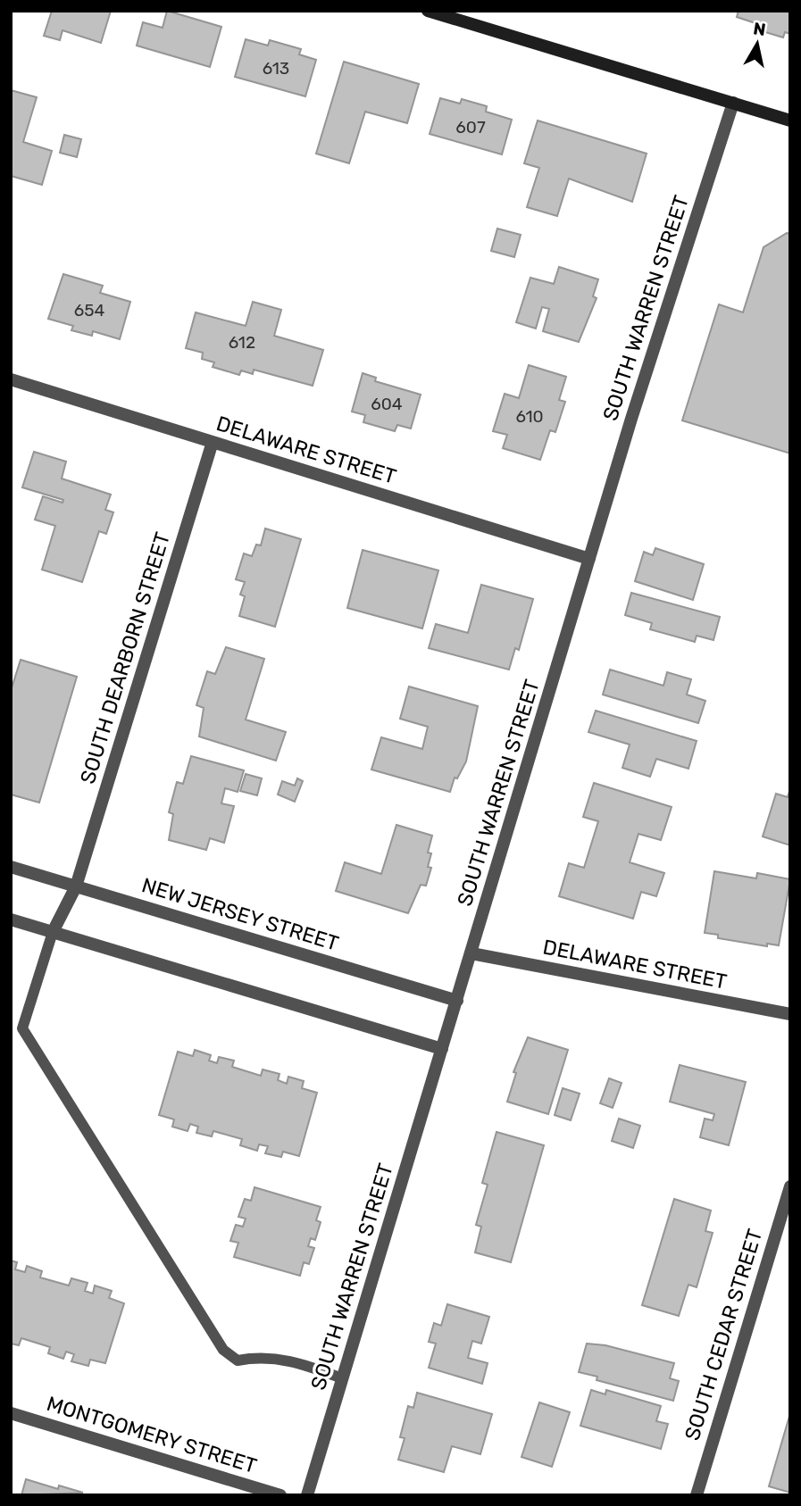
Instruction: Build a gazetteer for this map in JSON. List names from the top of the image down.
{
  "streets": {
    "street": [
      "SOUTH WARREN STREET",
      "DELAWARE STREET",
      "SOUTH DEARBORN STREET",
      "NEW JERSEY STREET",
      "SOUTH CEDAR STREET",
      "MONTGOMERY STREET"
    ]
  },
  "crossings": [
    ["SOUTH WARREN STREET", "DELAWARE STREET"],
    ["SOUTH WARREN STREET", "NEW JERSEY STREET"],
    ["DELAWARE STREET", "SOUTH DEARBORN STREET"],
    ["SOUTH DEARBORN STREET", "NEW JERSEY STREET"]
  ],
  "house_numbers": [
    "613",
    "607",
    "654",
    "612",
    "604",
    "610"
  ],
  "north": "top"
}
